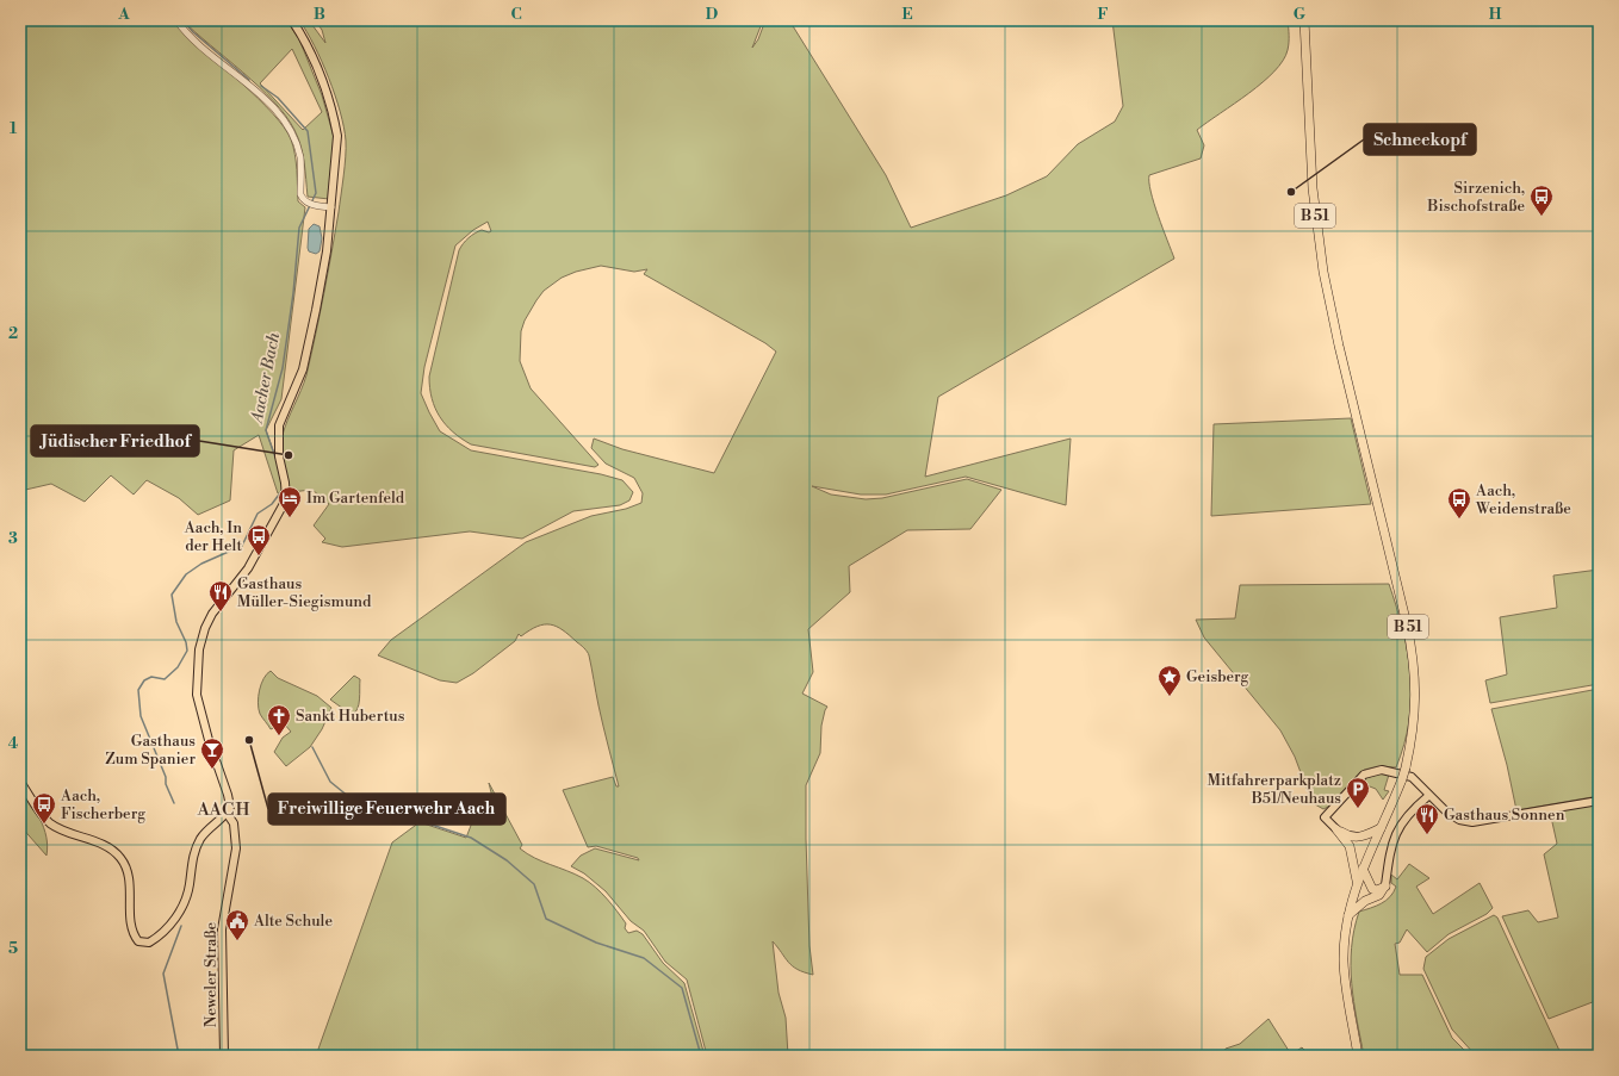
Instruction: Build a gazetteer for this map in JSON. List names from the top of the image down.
{
  "streets": {
    "highway": ["B 51"],
    "main road": ["Neweler Straße"]
  },
  "districts": ["AACH"],
  "water": ["Aacher Bach"],
  "places": {
    "other": ["Schneekopf", "Jüdischer Friedhof", "Freiwillige Feuerwehr Aach"],
    "bus stop": [
      "Sirzenich, Bischofstraße",
      "Aach, Weidenstraße",
      "Aach, In der Helt",
      "Aach, Fischerberg"
    ],
    "hotel": ["Im Gartenfeld"],
    "restaurant": ["Gasthaus Müller-Siegismund", "Gasthaus Sonnen"],
    "place": ["Geisberg"],
    "church": ["Sankt Hubertus"],
    "bar": ["Gasthaus Zum Spanier"],
    "parking": ["Mitfahrerparkplatz B51/Neuhaus"],
    "public building": ["Alte Schule"]
  },
  "grid": {
    "columns": [
      "A",
      "B",
      "C",
      "D",
      "E",
      "F",
      "G",
      "H"
    ],
    "rows": [
      "1",
      "2",
      "3",
      "4",
      "5"
    ]
  }
}
